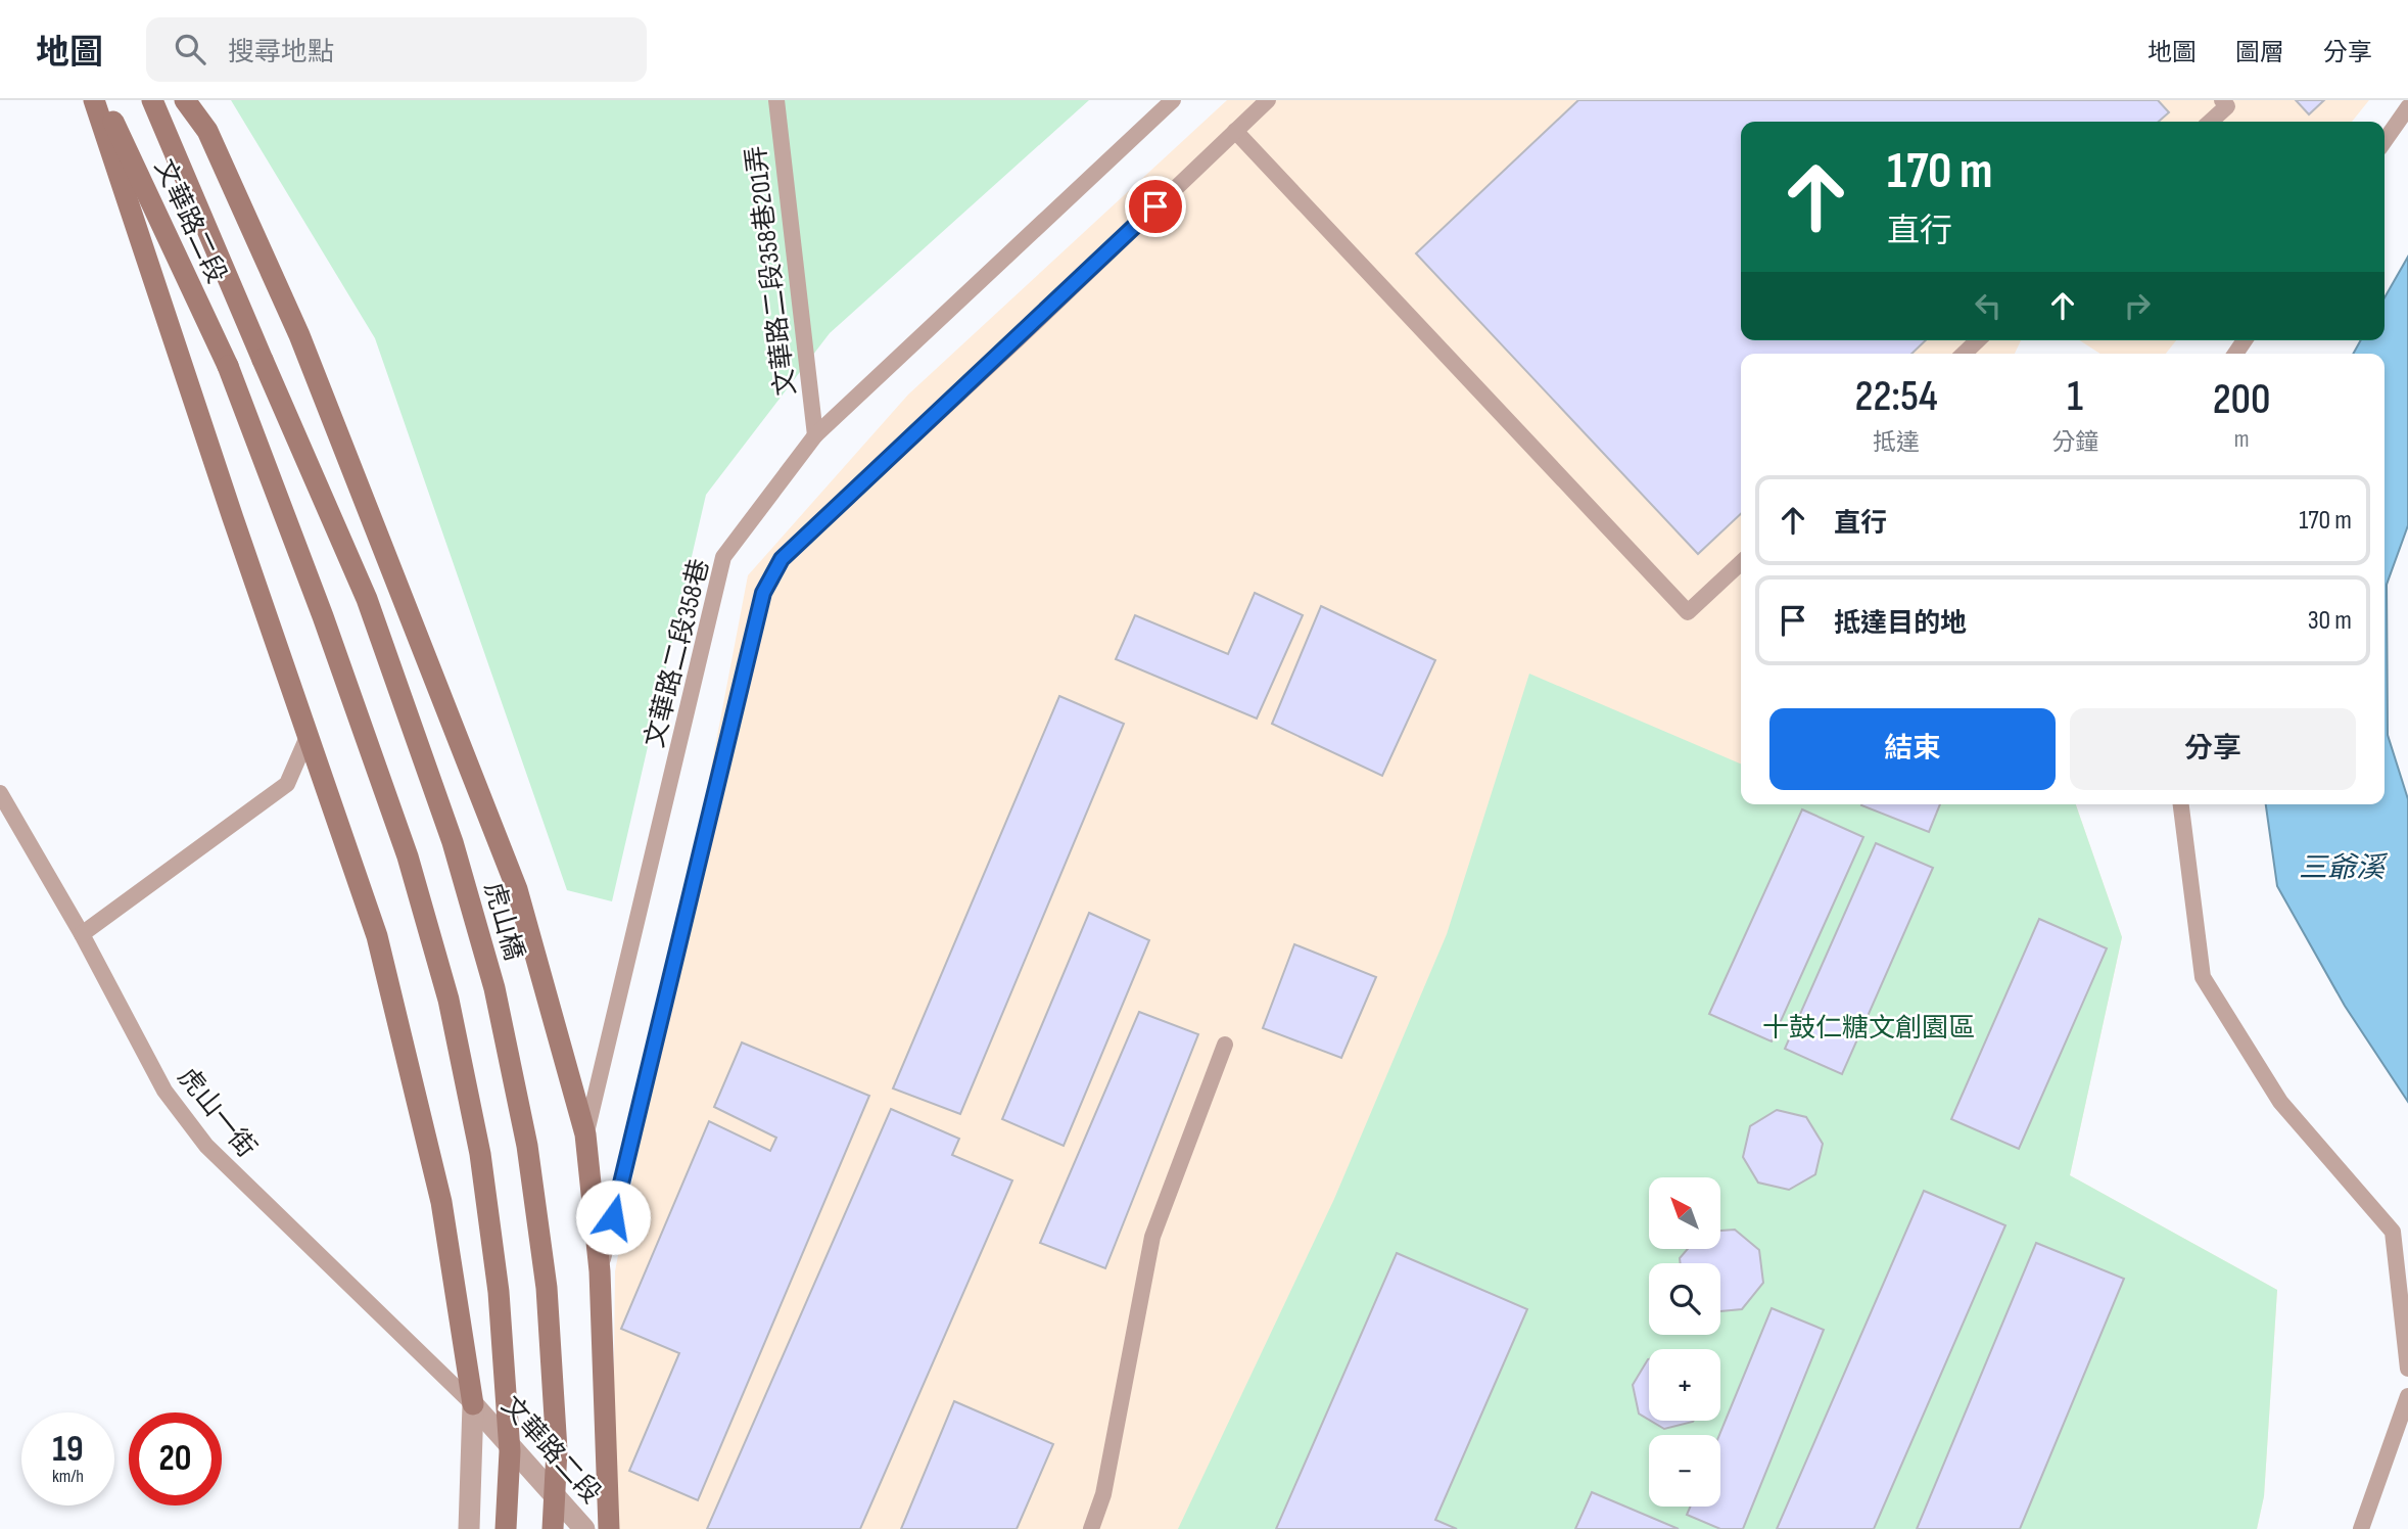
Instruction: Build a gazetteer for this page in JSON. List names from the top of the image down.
{
  "streets": {
    "street": ["文華路二段", "虎山橋"],
    "lane": ["文華路二段358巷201弄", "文華路二段358巷", "虎山一街"]
  },
  "crossings": [
    ["文華路二段", "虎山橋"],
    ["文華路二段", "虎山一街"],
    ["文華路二段358巷201弄", "文華路二段358巷"]
  ],
  "water": ["三爺溪"],
  "parks": ["十鼓仁糖文創園區"],
  "north": "top left",
  "page": {
    "header": "地圖",
    "search": "搜尋地點",
    "nav": ["地圖", "圖層", "分享"],
    "turn": ["170 m", "直行"],
    "eta": [
      "22:54",
      "抵達",
      "1",
      "分鐘",
      "200",
      "m"
    ],
    "list": [
      {
        "name": "直行",
        "value": "170 m"
      },
      {
        "name": "抵達目的地",
        "value": "30 m"
      }
    ],
    "buttons": ["結束", "分享"],
    "map_buttons": ["+", "−"],
    "speed": "19 km/h",
    "limit": "20"
  }
}
